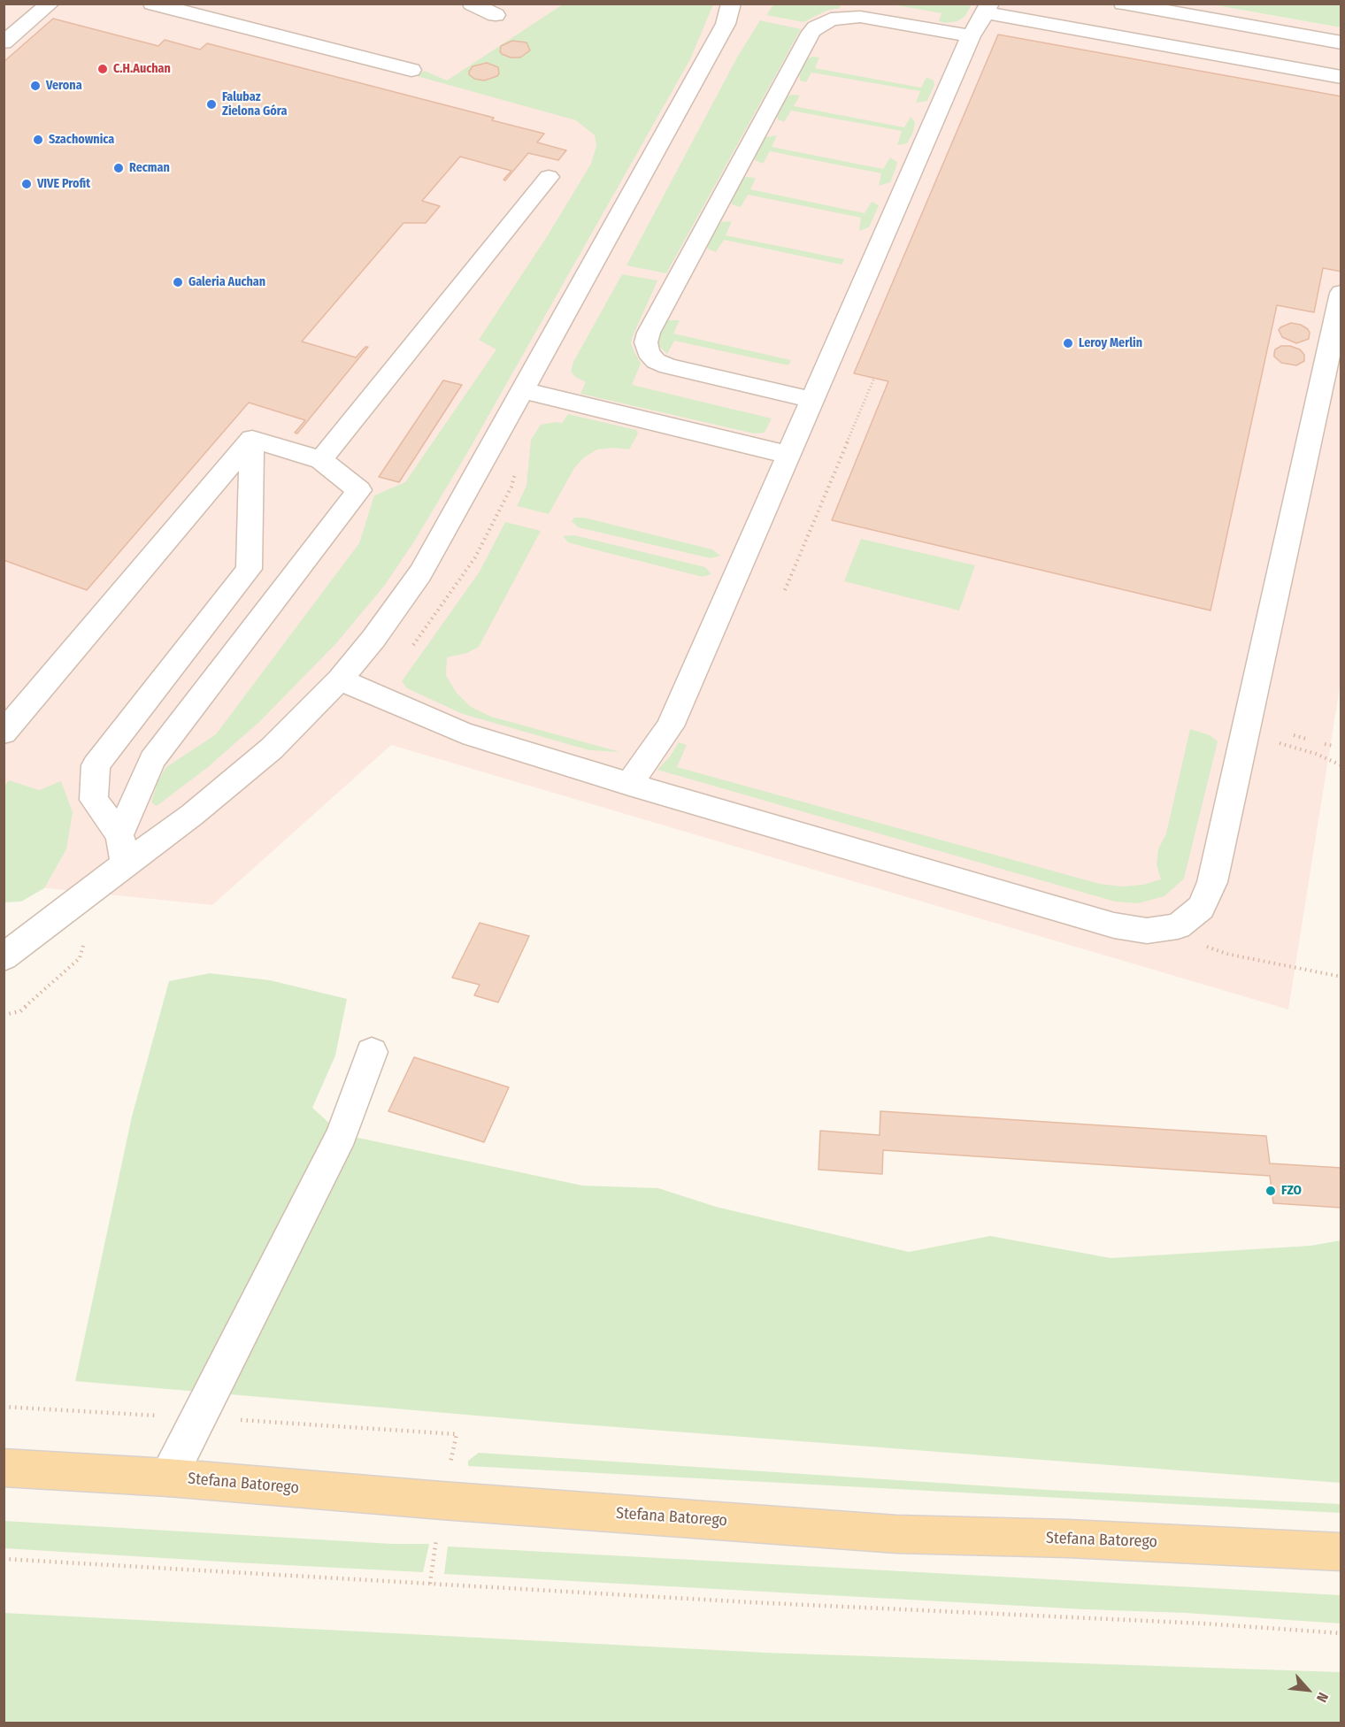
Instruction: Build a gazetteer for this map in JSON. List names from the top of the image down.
{
  "streets": {
    "main road": ["Stefana Batorego"]
  },
  "places": [
    "C.H.Auchan",
    "Verona",
    "Falubaz Zielona Góra",
    "Szachownica",
    "Recman",
    "VIVE Profit",
    "Galeria Auchan",
    "Leroy Merlin",
    "FZO"
  ],
  "north": "bottom right"
}
